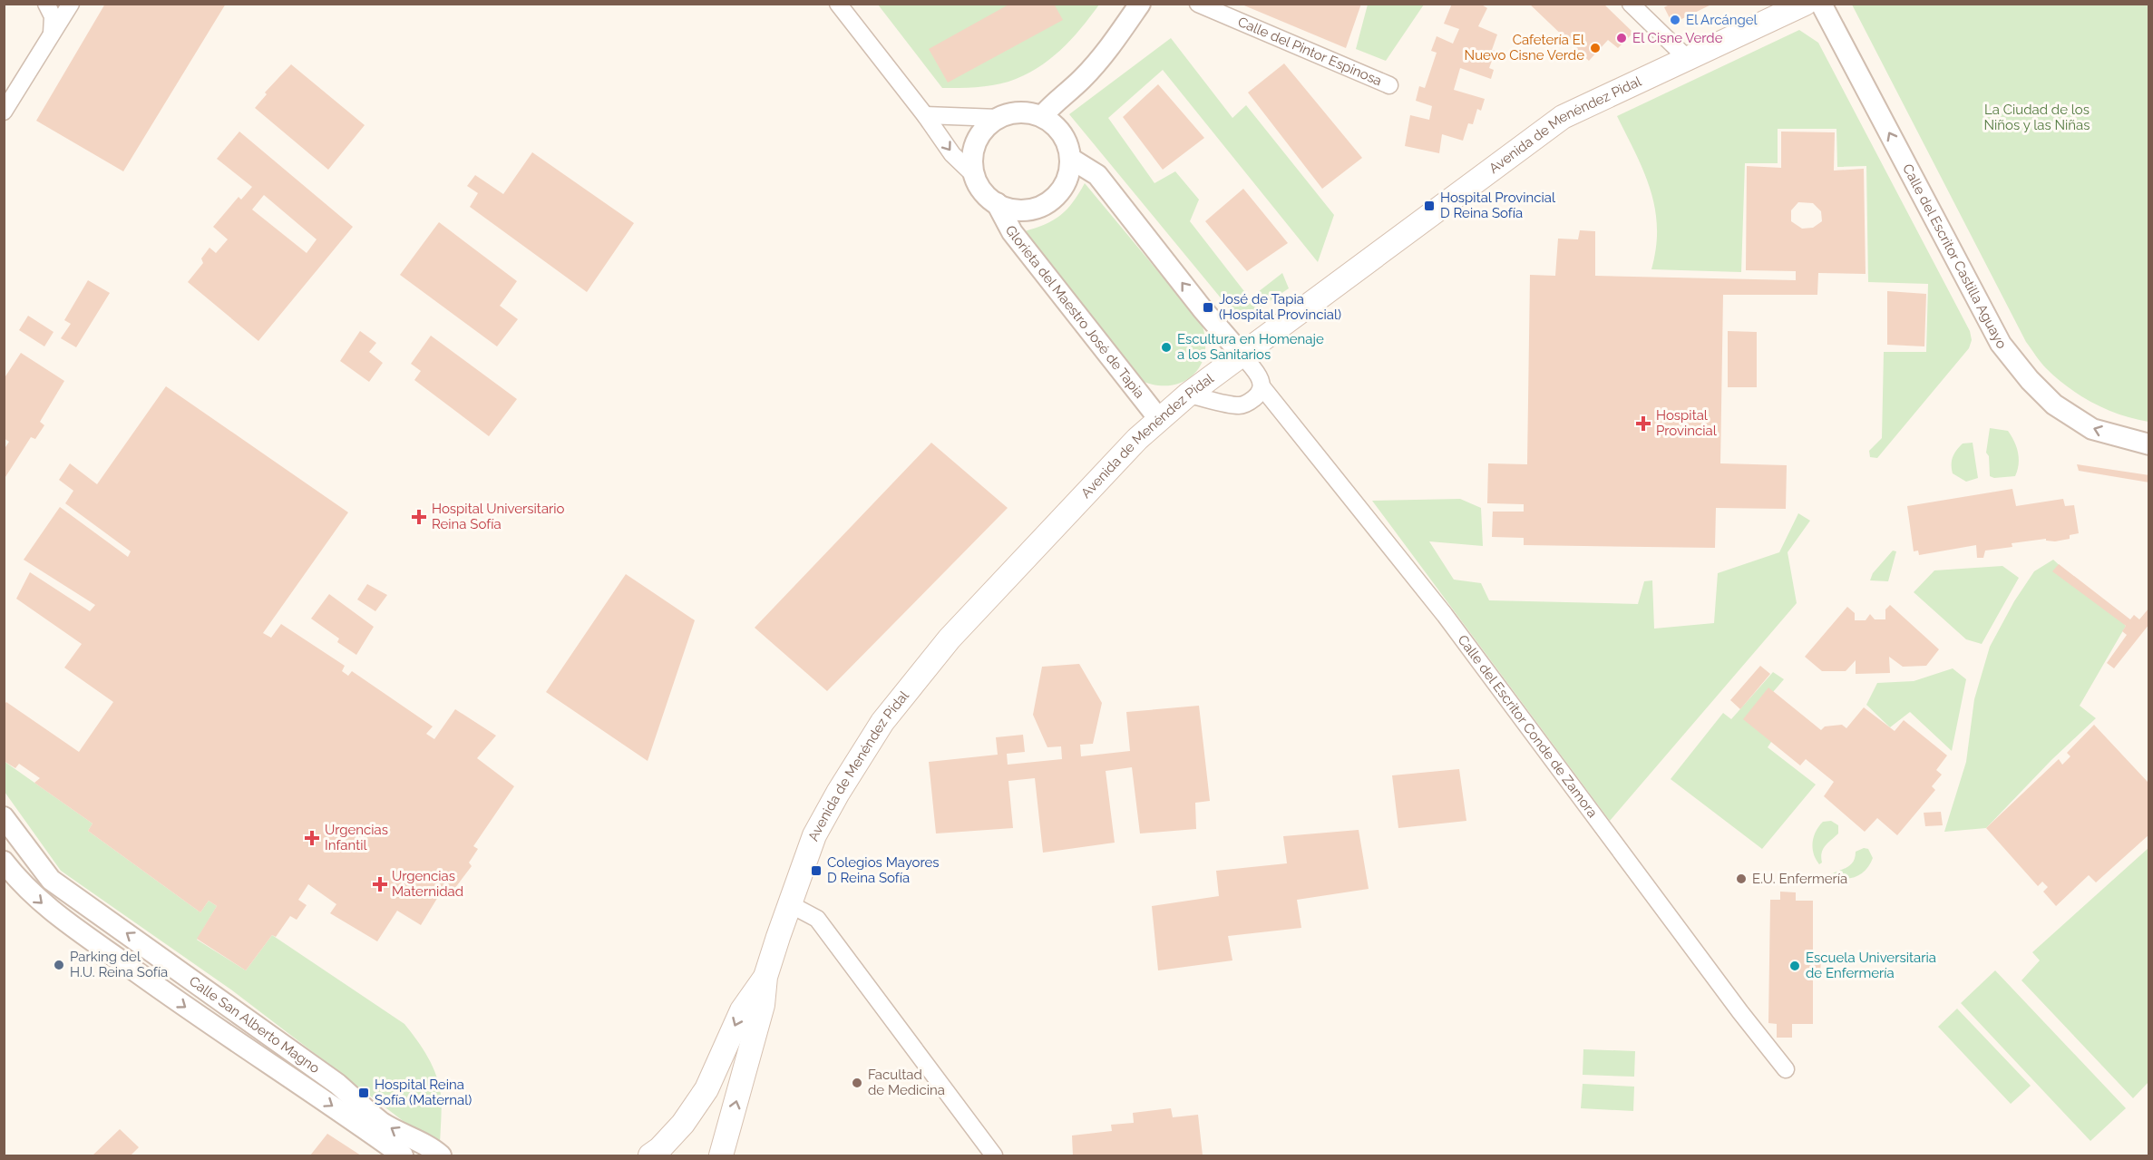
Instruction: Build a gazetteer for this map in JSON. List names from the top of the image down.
{
  "streets": {
    "main road": ["Avenida de Menéndez Pidal"],
    "street": [
      "Calle del Pintor Espinosa",
      "Calle del Escritor Castilla Aguayo",
      "Glorieta del Maestro José de Tapia",
      "Calle del Escritor Conde de Zamora",
      "Calle San Alberto Magno"
    ]
  },
  "crossings": [
    ["Avenida de Menéndez Pidal", "Glorieta del Maestro José de Tapia"],
    ["Avenida de Menéndez Pidal", "Calle del Escritor Conde de Zamora"]
  ],
  "one_way": ["Calle del Escritor Castilla Aguayo"],
  "parks": ["La Ciudad de los Niños y las Niñas"],
  "places": {
    "other": [
      "El Arcángel",
      "El Cisne Verde",
      "Cafetería El Nuevo Cisne Verde",
      "Escultura en Homenaje a los Sanitarios",
      "E.U. Enfermería",
      "Parking del H.U. Reina Sofía",
      "Escuela Universitaria de Enfermería",
      "Facultad de Medicina"
    ],
    "transit": [
      "Hospital Provincial D Reina Sofía",
      "José de Tapia (Hospital Provincial)",
      "Colegios Mayores D Reina Sofía",
      "Hospital Reina Sofía (Maternal)"
    ],
    "health": [
      "Hospital Provincial",
      "Hospital Universitario Reina Sofía",
      "Urgencias Infantil",
      "Urgencias Maternidad"
    ]
  }
}
